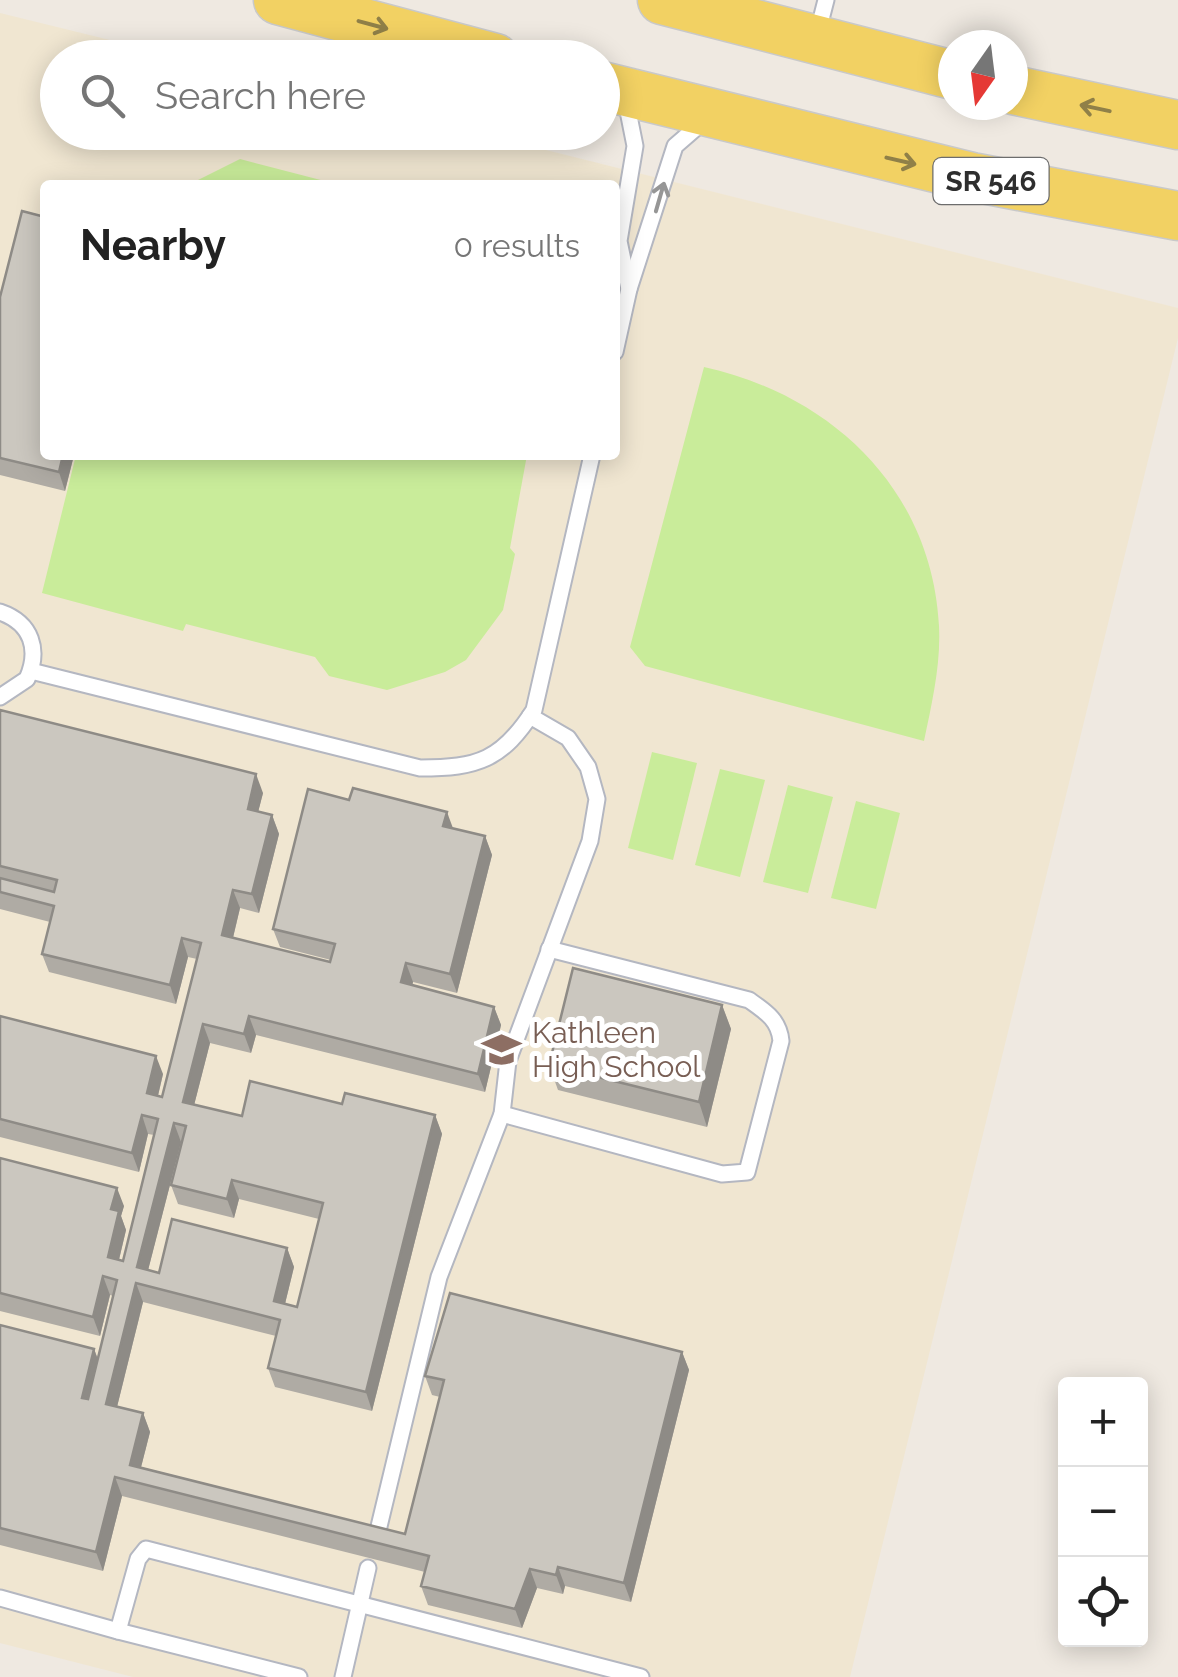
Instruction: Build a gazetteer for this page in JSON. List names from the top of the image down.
{
  "streets": {
    "main road": ["SR 546"]
  },
  "places": {
    "school or university": ["Kathleen High School"]
  },
  "north": "bottom",
  "page": {
    "search": "Search here",
    "heading": ["Nearby", "0 results"],
    "map_buttons": ["+", "−"]
  }
}
